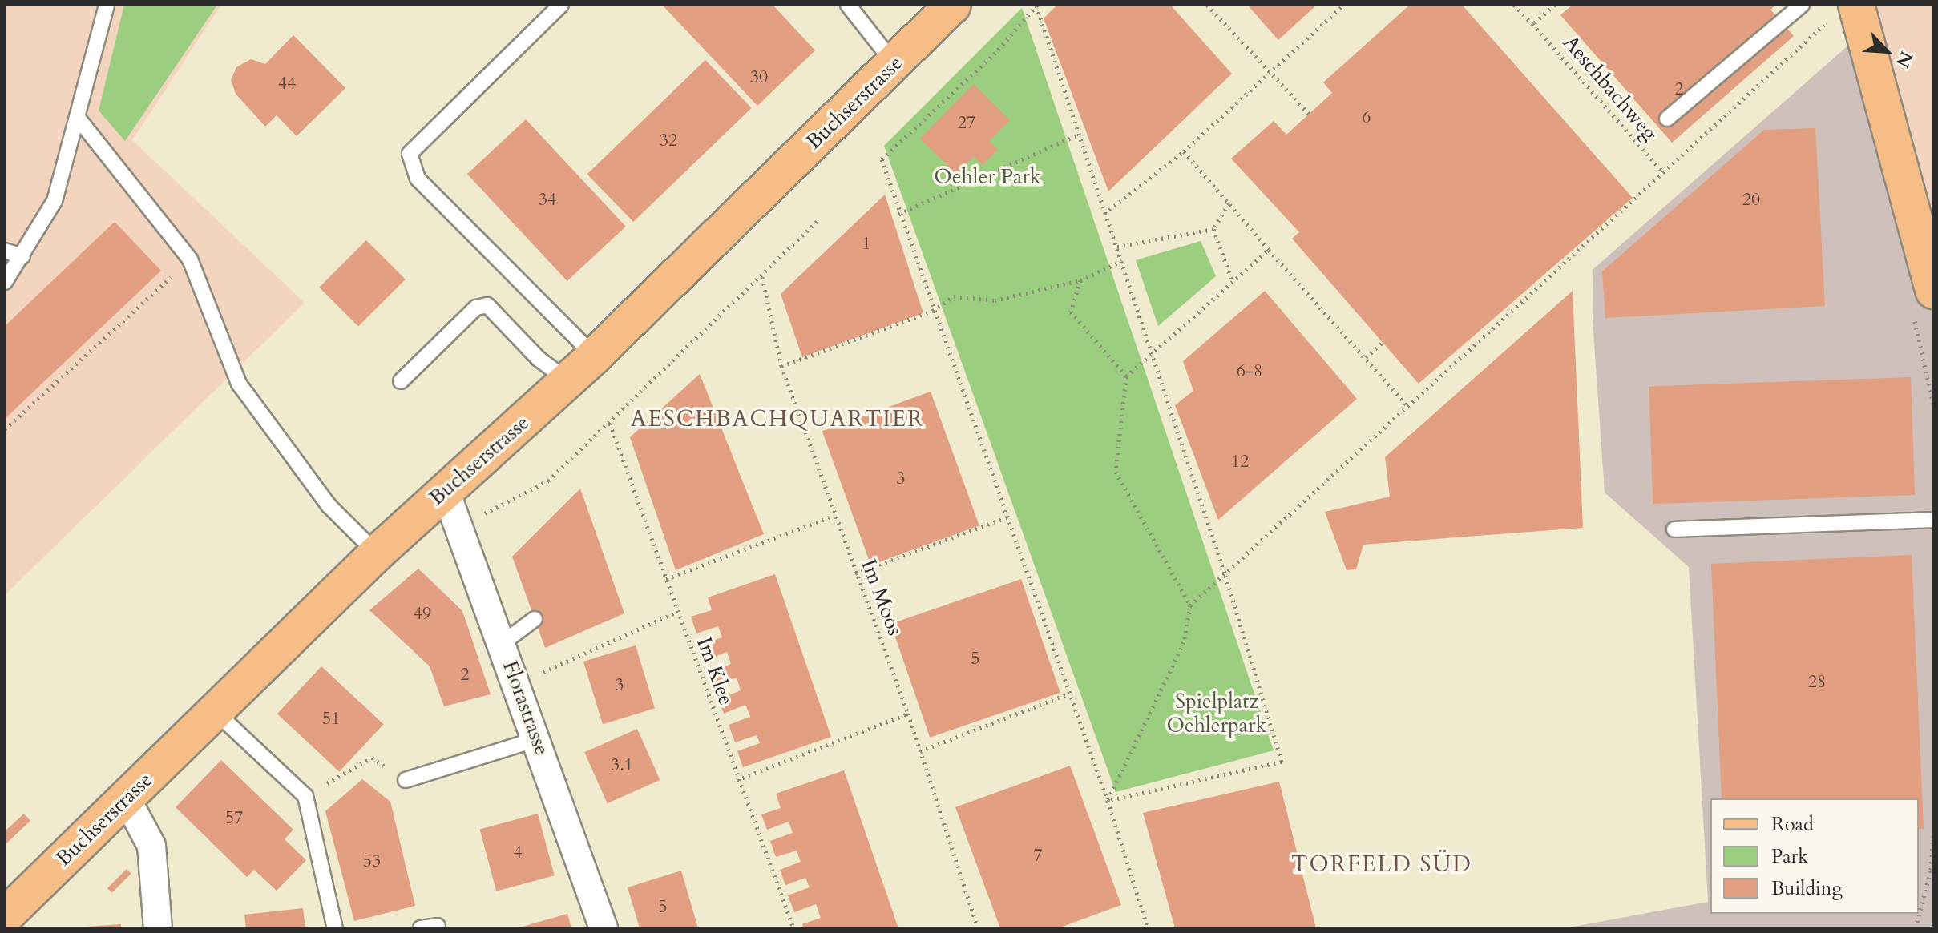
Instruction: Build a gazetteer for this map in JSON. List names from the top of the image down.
{
  "streets": {
    "main road": ["Buchserstrasse"],
    "street": ["Florastrasse"],
    "path": ["Aeschbachweg", "Im Moos", "Im Klee"]
  },
  "crossings": [
    ["Buchserstrasse", "Florastrasse"]
  ],
  "districts": ["AESCHBACHQUARTIER", "TORFELD SÜD"],
  "parks": ["Oehler Park", "Spielplatz Oehlerpark"],
  "house_numbers": [
    "30",
    "44",
    "2",
    "6",
    "27",
    "32",
    "34",
    "20",
    "1",
    "6-8",
    "12",
    "3",
    "49",
    "5",
    "2",
    "28",
    "3",
    "51",
    "3.1",
    "57",
    "4",
    "7",
    "53",
    "5"
  ],
  "legend": ["Road", "Park", "Building"],
  "north": "bottom right"
}
